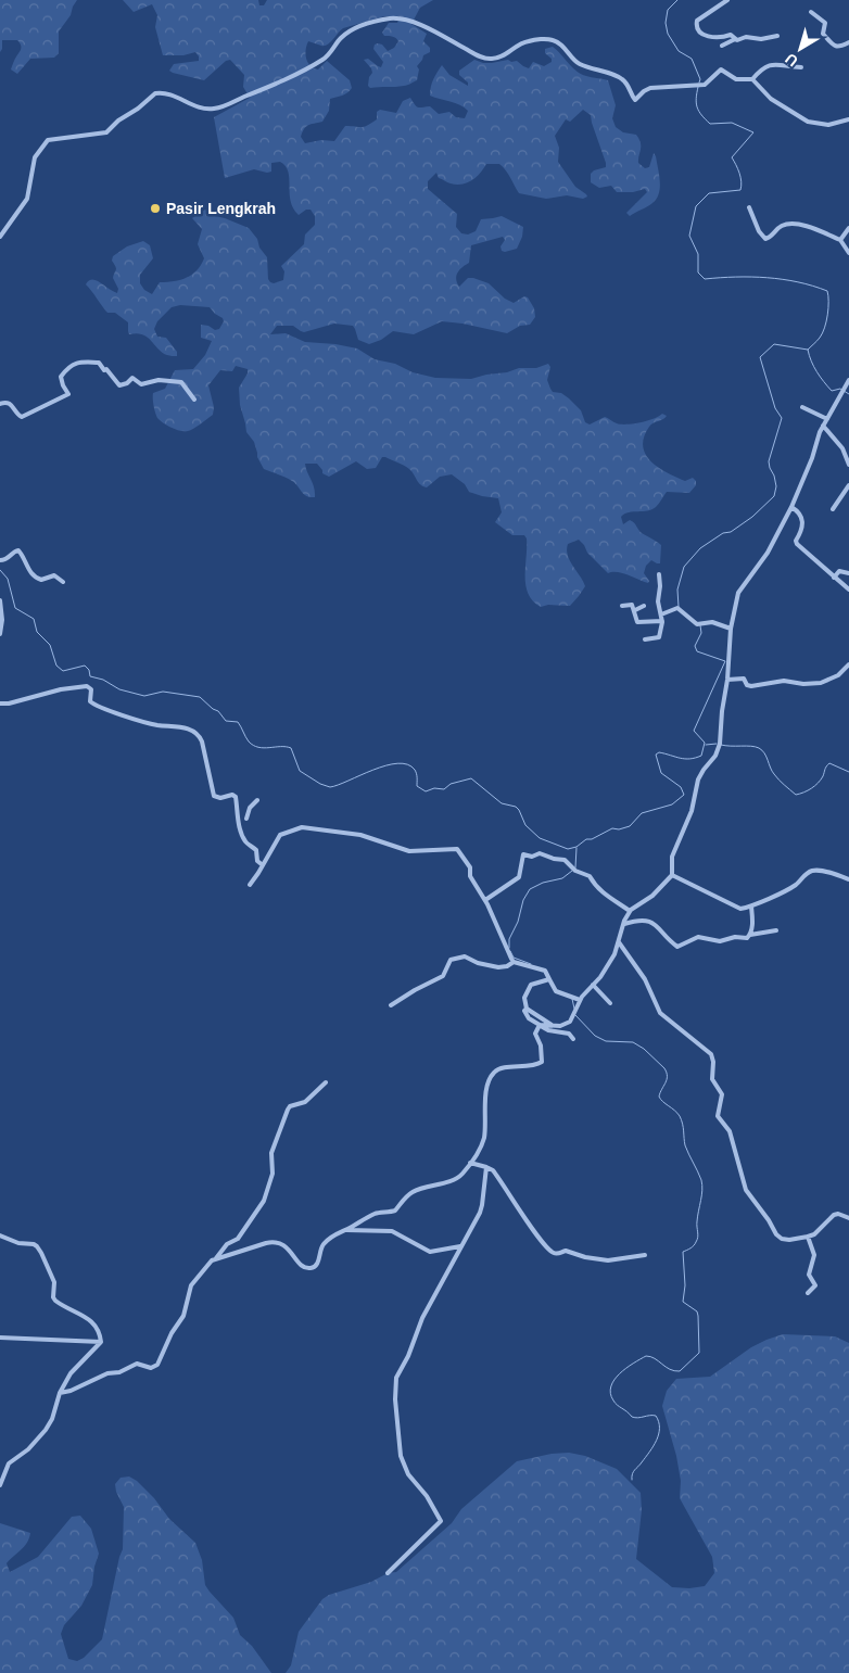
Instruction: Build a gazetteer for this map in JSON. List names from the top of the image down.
{
  "places": ["Pasir Lengkrah"],
  "north": "bottom left"
}
